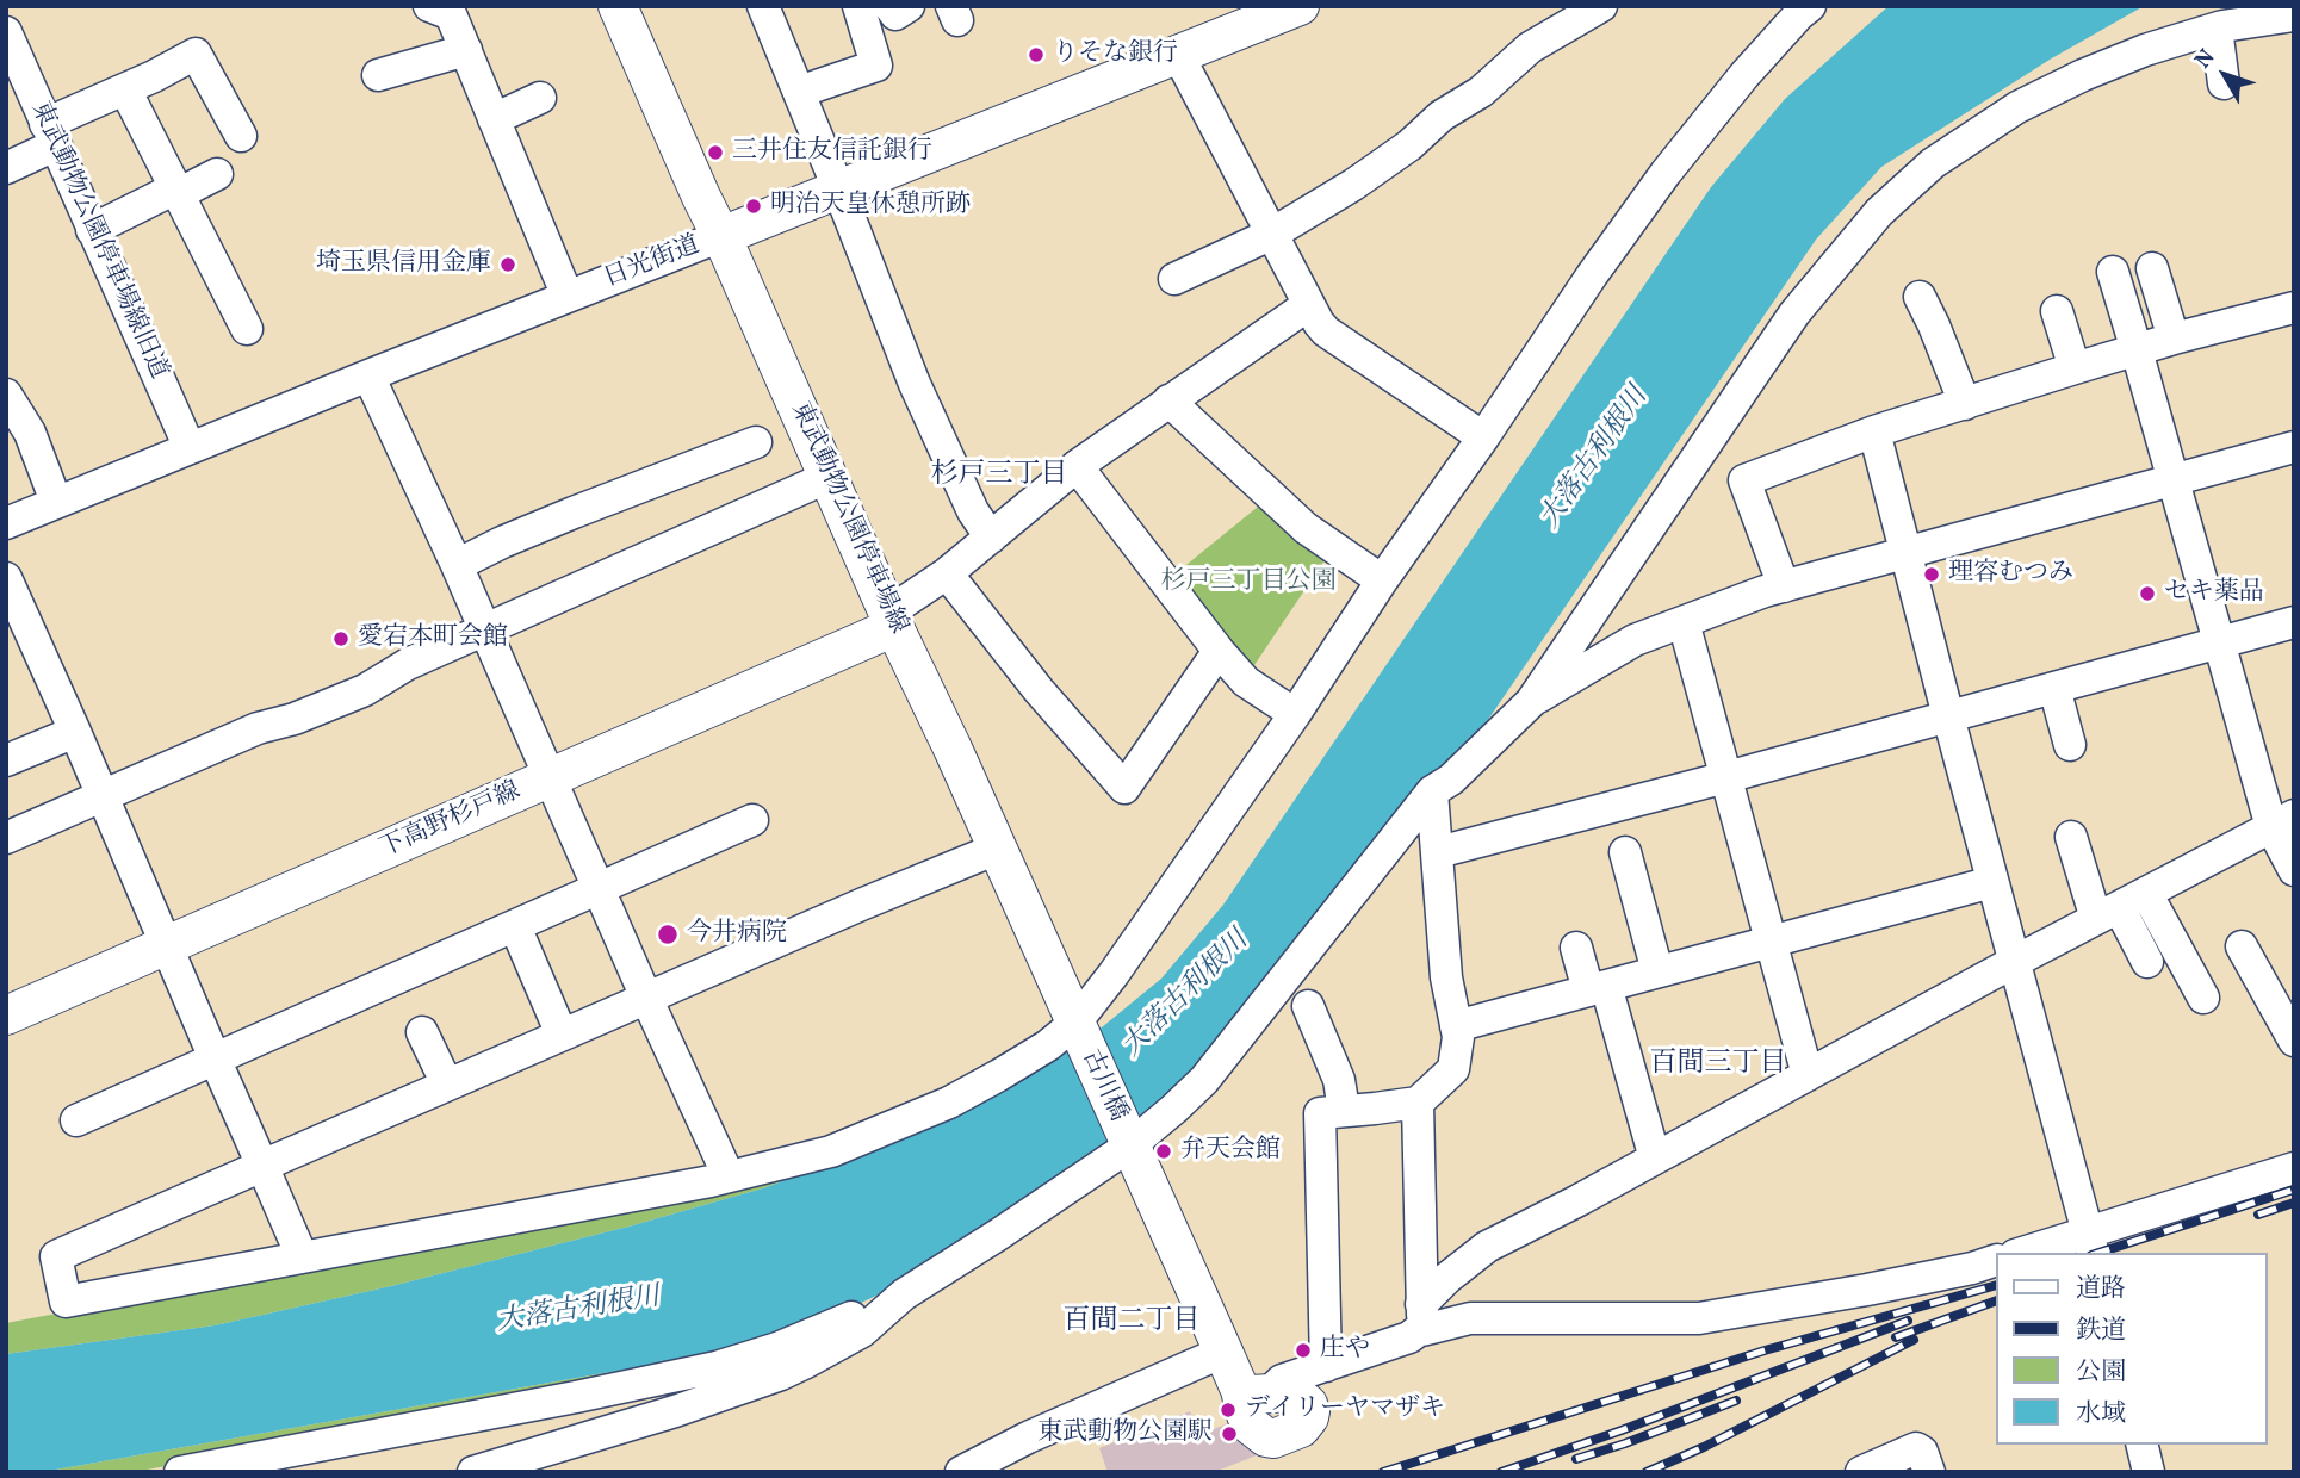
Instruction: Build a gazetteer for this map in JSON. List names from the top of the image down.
{
  "streets": {
    "main road": [
      "日光街道",
      "東武動物公園停車場線",
      "下高野杉戸線",
      "古川橋"
    ],
    "street": ["東武動物公園停車場線旧道"]
  },
  "crossings": [
    ["東武動物公園停車場線旧道", "日光街道"],
    ["日光街道", "東武動物公園停車場線"],
    ["東武動物公園停車場線", "下高野杉戸線"],
    ["東武動物公園停車場線", "古川橋"]
  ],
  "districts": ["杉戸三丁目", "百間三丁目", "百間二丁目"],
  "water": ["大落古利根川"],
  "parks": ["杉戸三丁目公園"],
  "places": [
    "りそな銀行",
    "三井住友信託銀行",
    "明治天皇休憩所跡",
    "埼玉県信用金庫",
    "理容むつみ",
    "セキ薬品",
    "愛宕本町会館",
    "今井病院",
    "弁天会館",
    "庄や",
    "デイリーヤマザキ",
    "東武動物公園駅"
  ],
  "legend": [
    "道路",
    "鉄道",
    "公園",
    "水域"
  ],
  "north": "top left"
}
